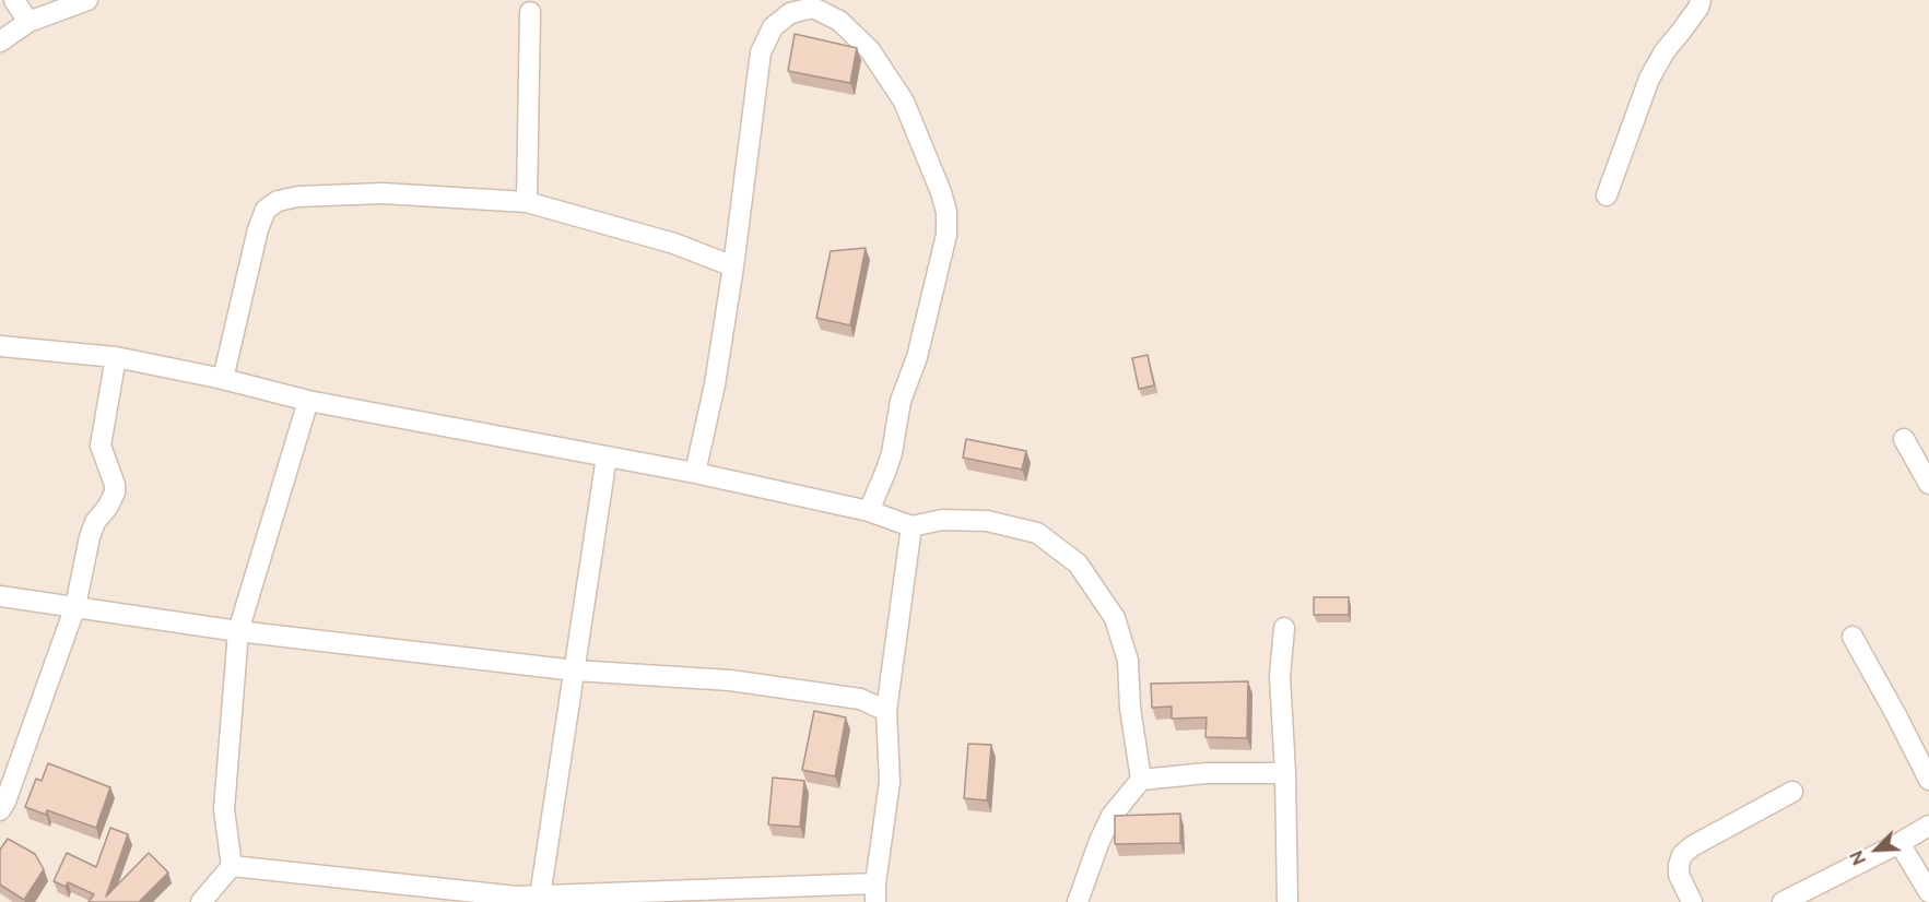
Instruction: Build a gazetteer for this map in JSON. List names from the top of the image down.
{
  "north": "bottom left"
}
